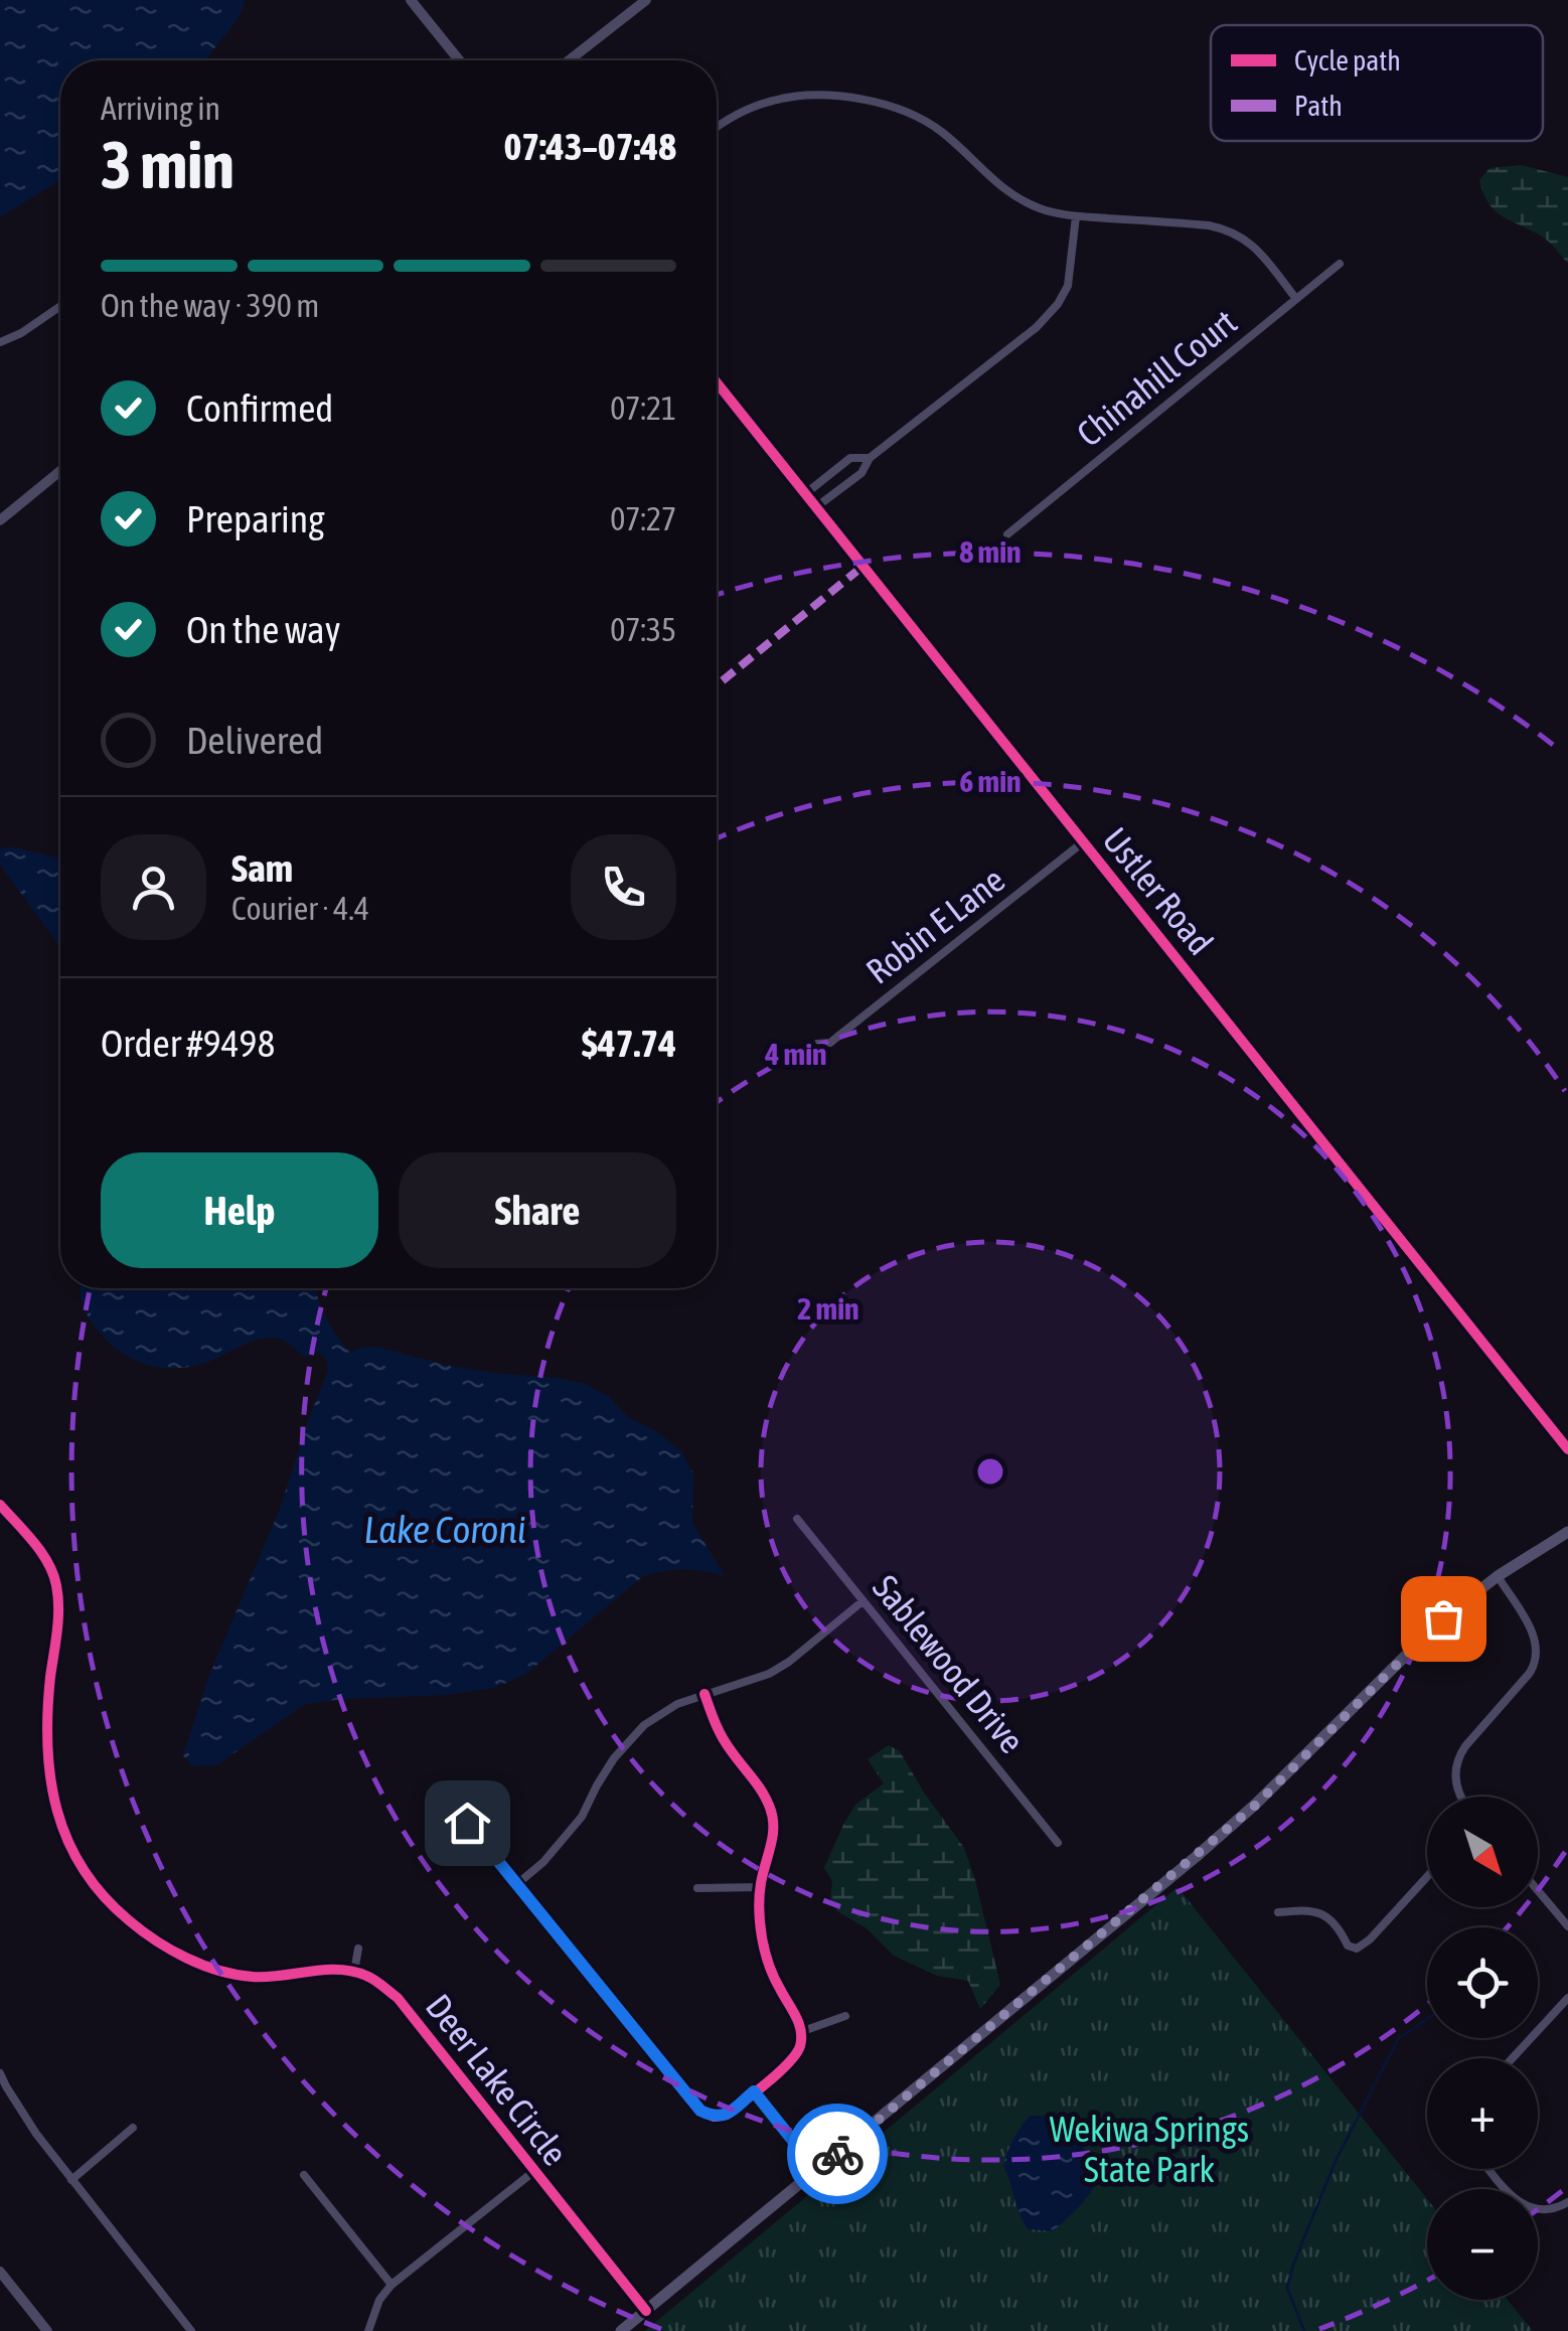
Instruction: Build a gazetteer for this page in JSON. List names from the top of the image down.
{
  "streets": {
    "street": [
      "Chinahill Court",
      "Ustler Road",
      "Robin E Lane",
      "Sablewood Drive",
      "Deer Lake Circle"
    ]
  },
  "crossings": [
    ["Ustler Road", "Robin E Lane"]
  ],
  "water": ["Lake Coroni"],
  "parks": ["Wekiwa Springs State Park"],
  "legend": ["Cycle path", "Path"],
  "north": "bottom right",
  "page": {
    "heading": ["3 min", "Arriving in", "07:43–07:48"],
    "panel": [
      "Sam",
      "Courier · 4.4",
      "Order #9498",
      "$47.74"
    ],
    "bar": "On the way · 390 m",
    "list": [
      ["Confirmed", "07:21"],
      ["Preparing", "07:27"],
      ["On the way", "07:35"],
      "Delivered"
    ],
    "buttons": ["Help", "Share"],
    "map_buttons": ["+", "−"]
  },
  "rings": [
    "8 min",
    "6 min",
    "4 min",
    "2 min"
  ]
}
